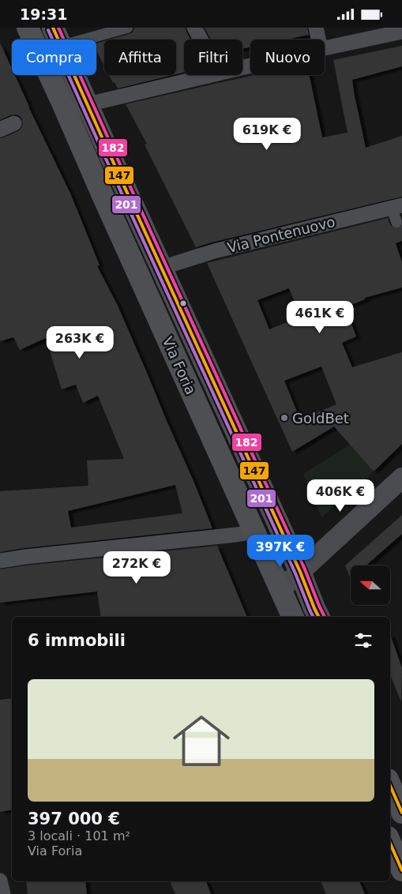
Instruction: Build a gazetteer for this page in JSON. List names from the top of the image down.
{
  "streets": {
    "main road": ["Via Foria"],
    "street": ["Via Pontenuovo"]
  },
  "crossings": [
    ["Via Pontenuovo", "Via Foria"]
  ],
  "places": ["GoldBet"],
  "lines": ["transit line 147", "transit line 182", "transit line 201"],
  "north": "left",
  "page": {
    "status": "19:31",
    "chip": [
      "Compra",
      "Affitta",
      "Filtri",
      "Nuovo"
    ],
    "price": [
      "619K €",
      "461K €",
      "263K €",
      "406K €",
      "397K €",
      "272K €"
    ],
    "heading": "6 immobili",
    "list": [
      {
        "name": "397 000 €",
        "note": "3 locali · 101 m² · Via Foria"
      }
    ]
  }
}
